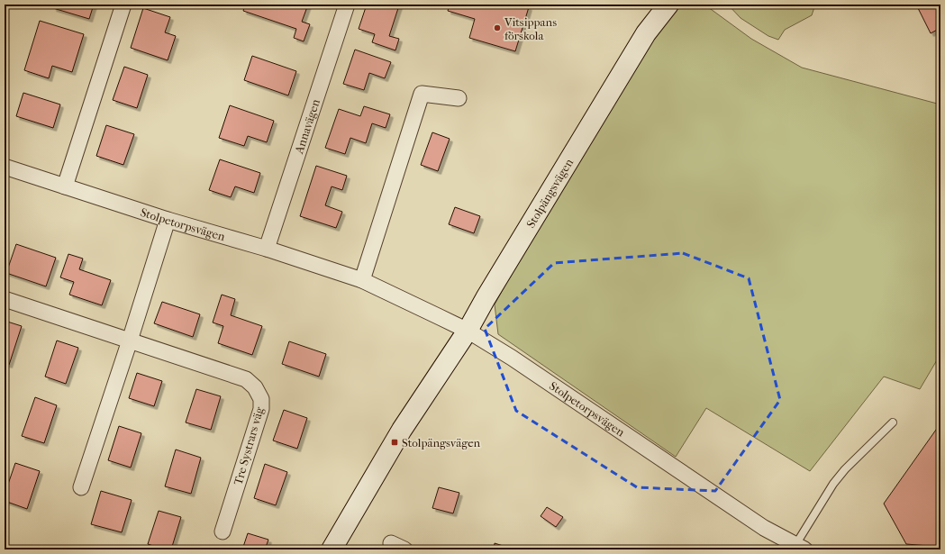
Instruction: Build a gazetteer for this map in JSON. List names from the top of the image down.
{
  "streets": {
    "main road": ["Stolpängsvägen"],
    "street": ["Annavägen", "Stolpetorpsvägen", "Tre Systrars väg"]
  },
  "crossings": [
    ["Annavägen", "Stolpetorpsvägen"],
    ["Stolpängsvägen", "Stolpetorpsvägen"]
  ],
  "places": {
    "other": ["Vitsippans förskola"],
    "transit": ["Stolpängsvägen"]
  }
}
